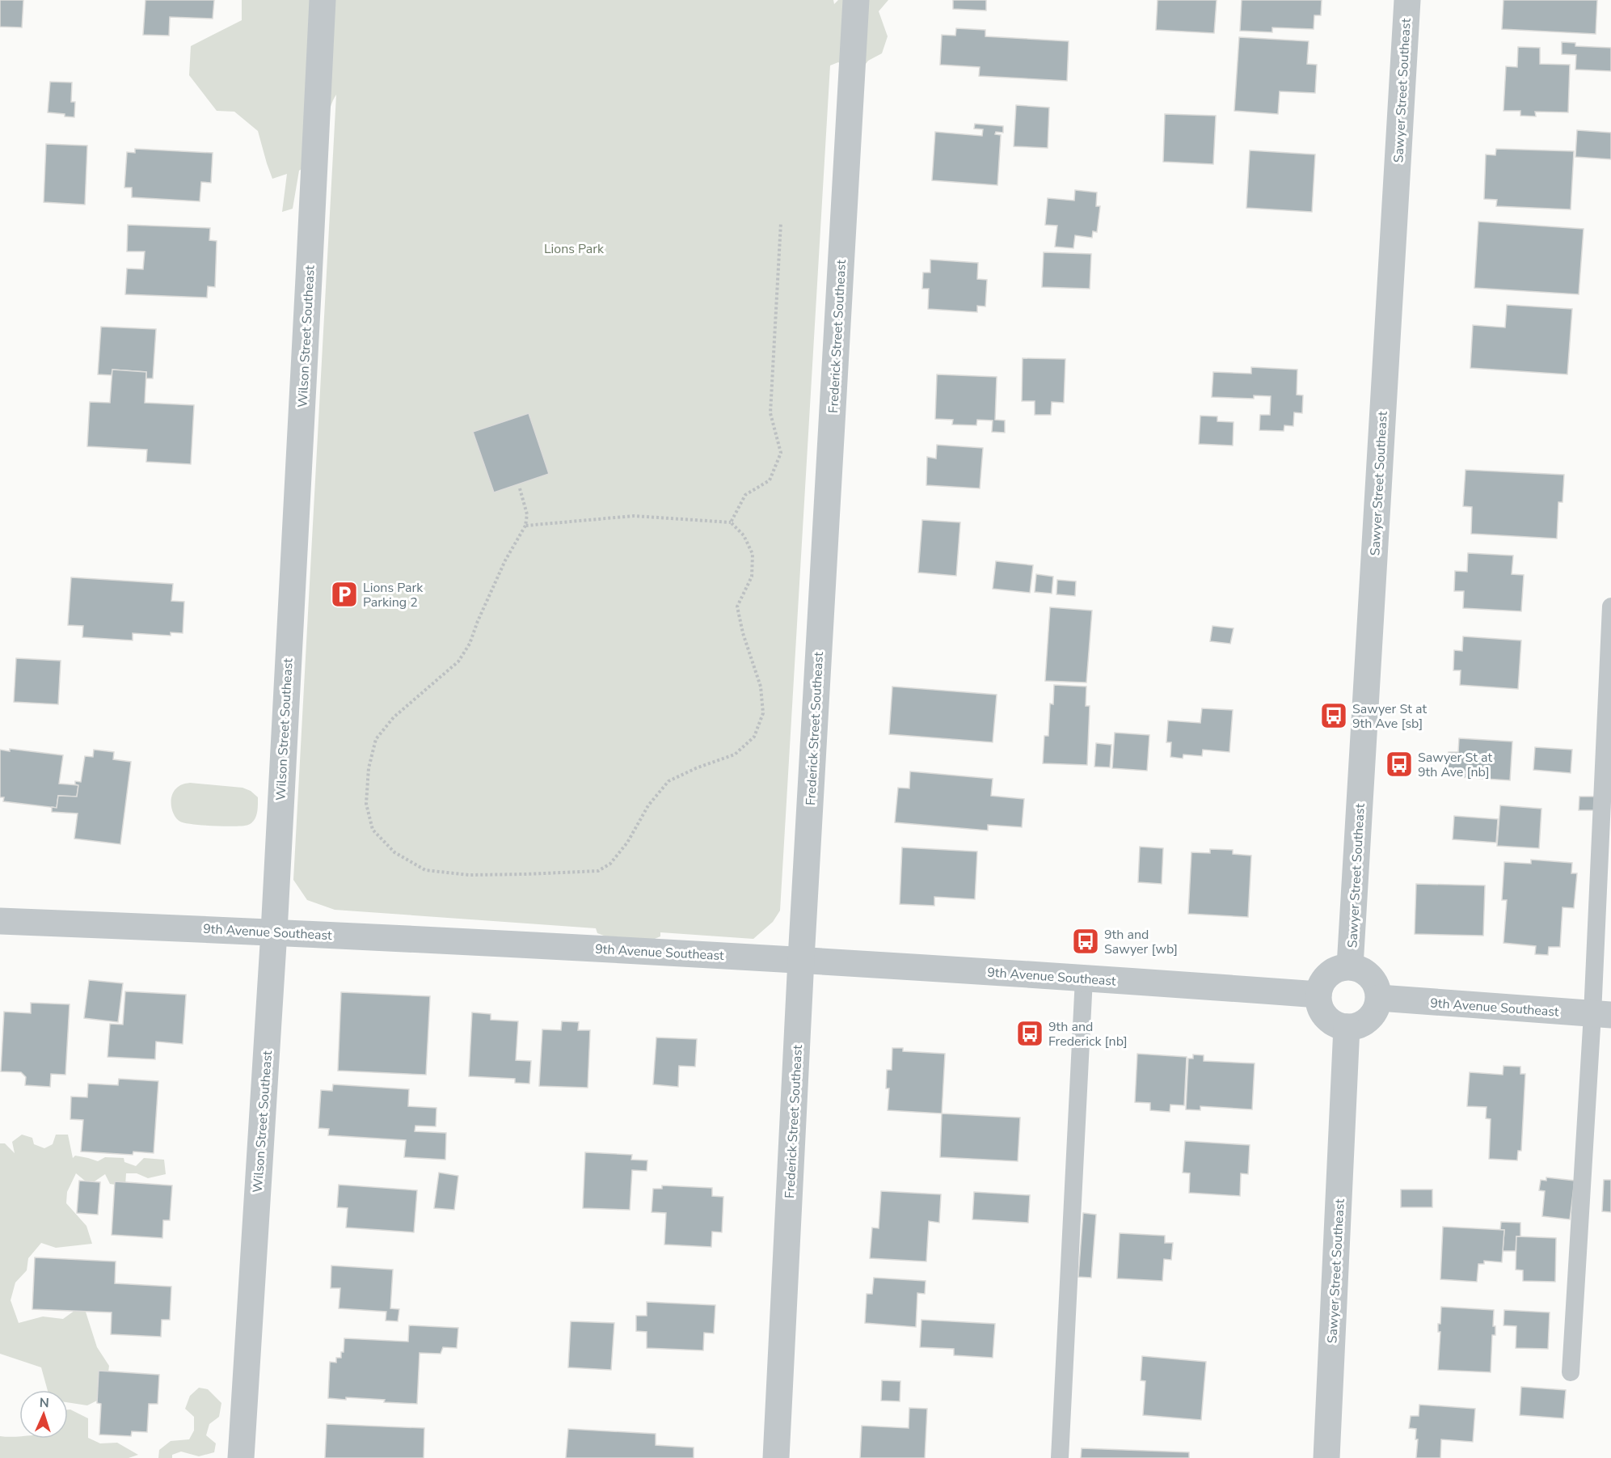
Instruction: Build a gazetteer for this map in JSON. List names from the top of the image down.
{
  "streets": {
    "street": [
      "Sawyer Street Southeast",
      "Wilson Street Southeast",
      "Frederick Street Southeast",
      "9th Avenue Southeast"
    ]
  },
  "crossings": [
    ["Sawyer Street Southeast", "9th Avenue Southeast"],
    ["Wilson Street Southeast", "9th Avenue Southeast"],
    ["Frederick Street Southeast", "9th Avenue Southeast"]
  ],
  "parks": ["Lions Park"],
  "places": {
    "parking": ["Lions Park Parking 2"],
    "bus stop": [
      "Sawyer St at 9th Ave [sb]",
      "Sawyer St at 9th Ave [nb]",
      "9th and Sawyer [wb]",
      "9th and Frederick [nb]"
    ]
  },
  "north": "top"
}
